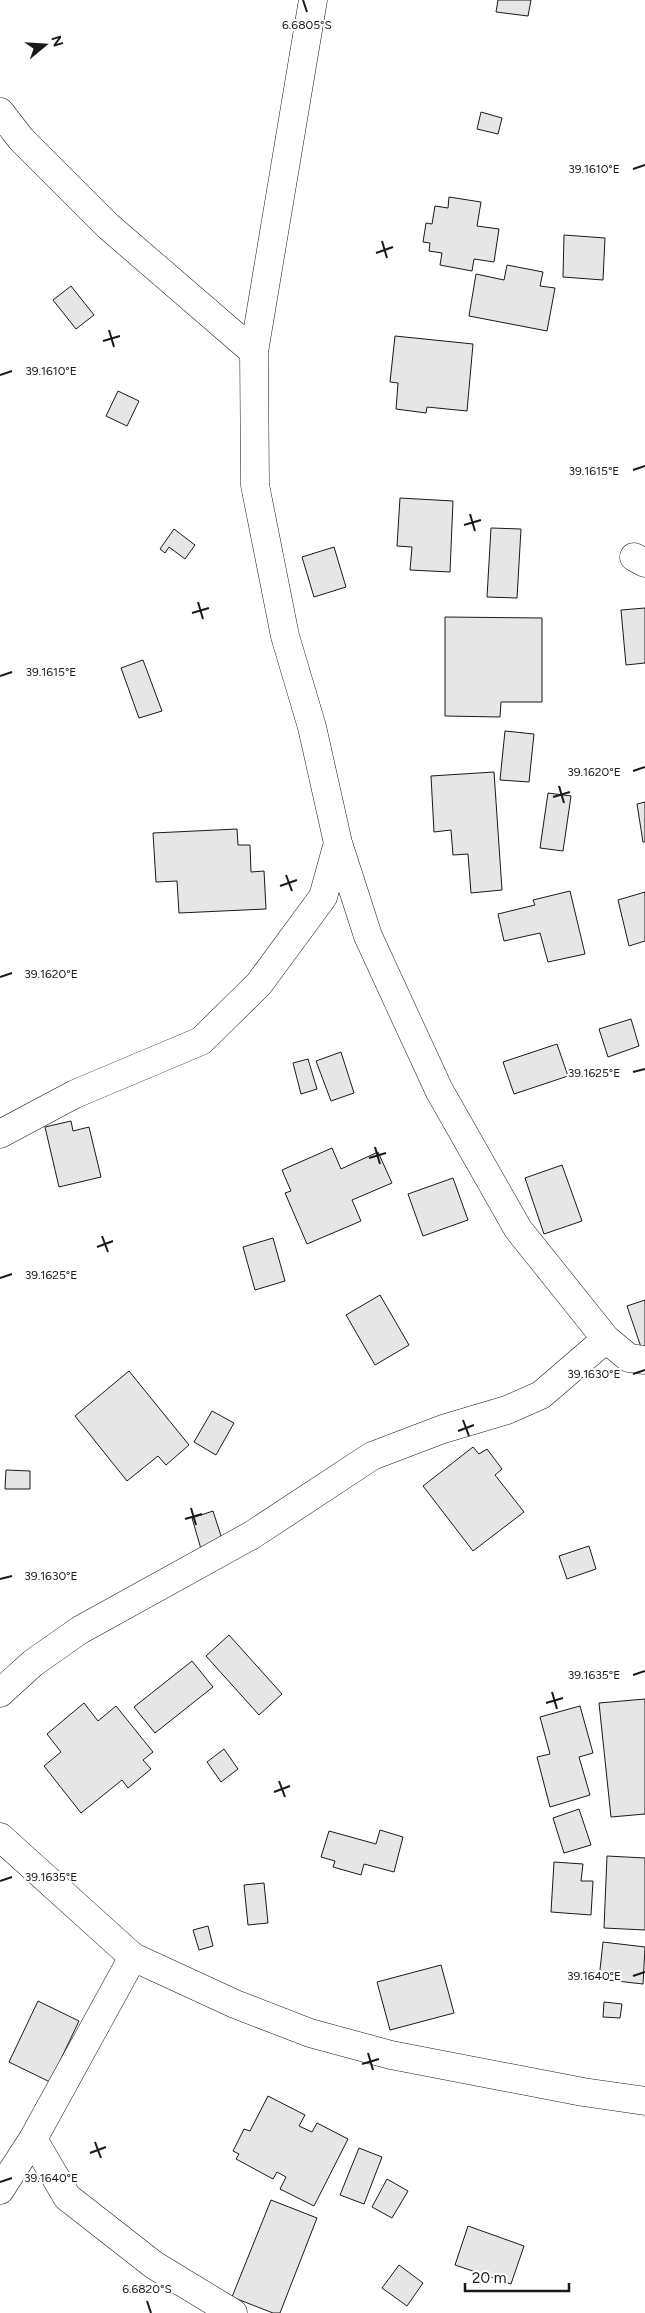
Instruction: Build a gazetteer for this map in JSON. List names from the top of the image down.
{
  "scale_bar": "20 m",
  "north": "right",
  "coordinates": [
    "6.6805°S",
    "39.1610°E",
    "39.1615°E",
    "39.1620°E",
    "39.1625°E",
    "39.1630°E",
    "39.1635°E",
    "39.1640°E",
    "6.6820°S"
  ]
}
